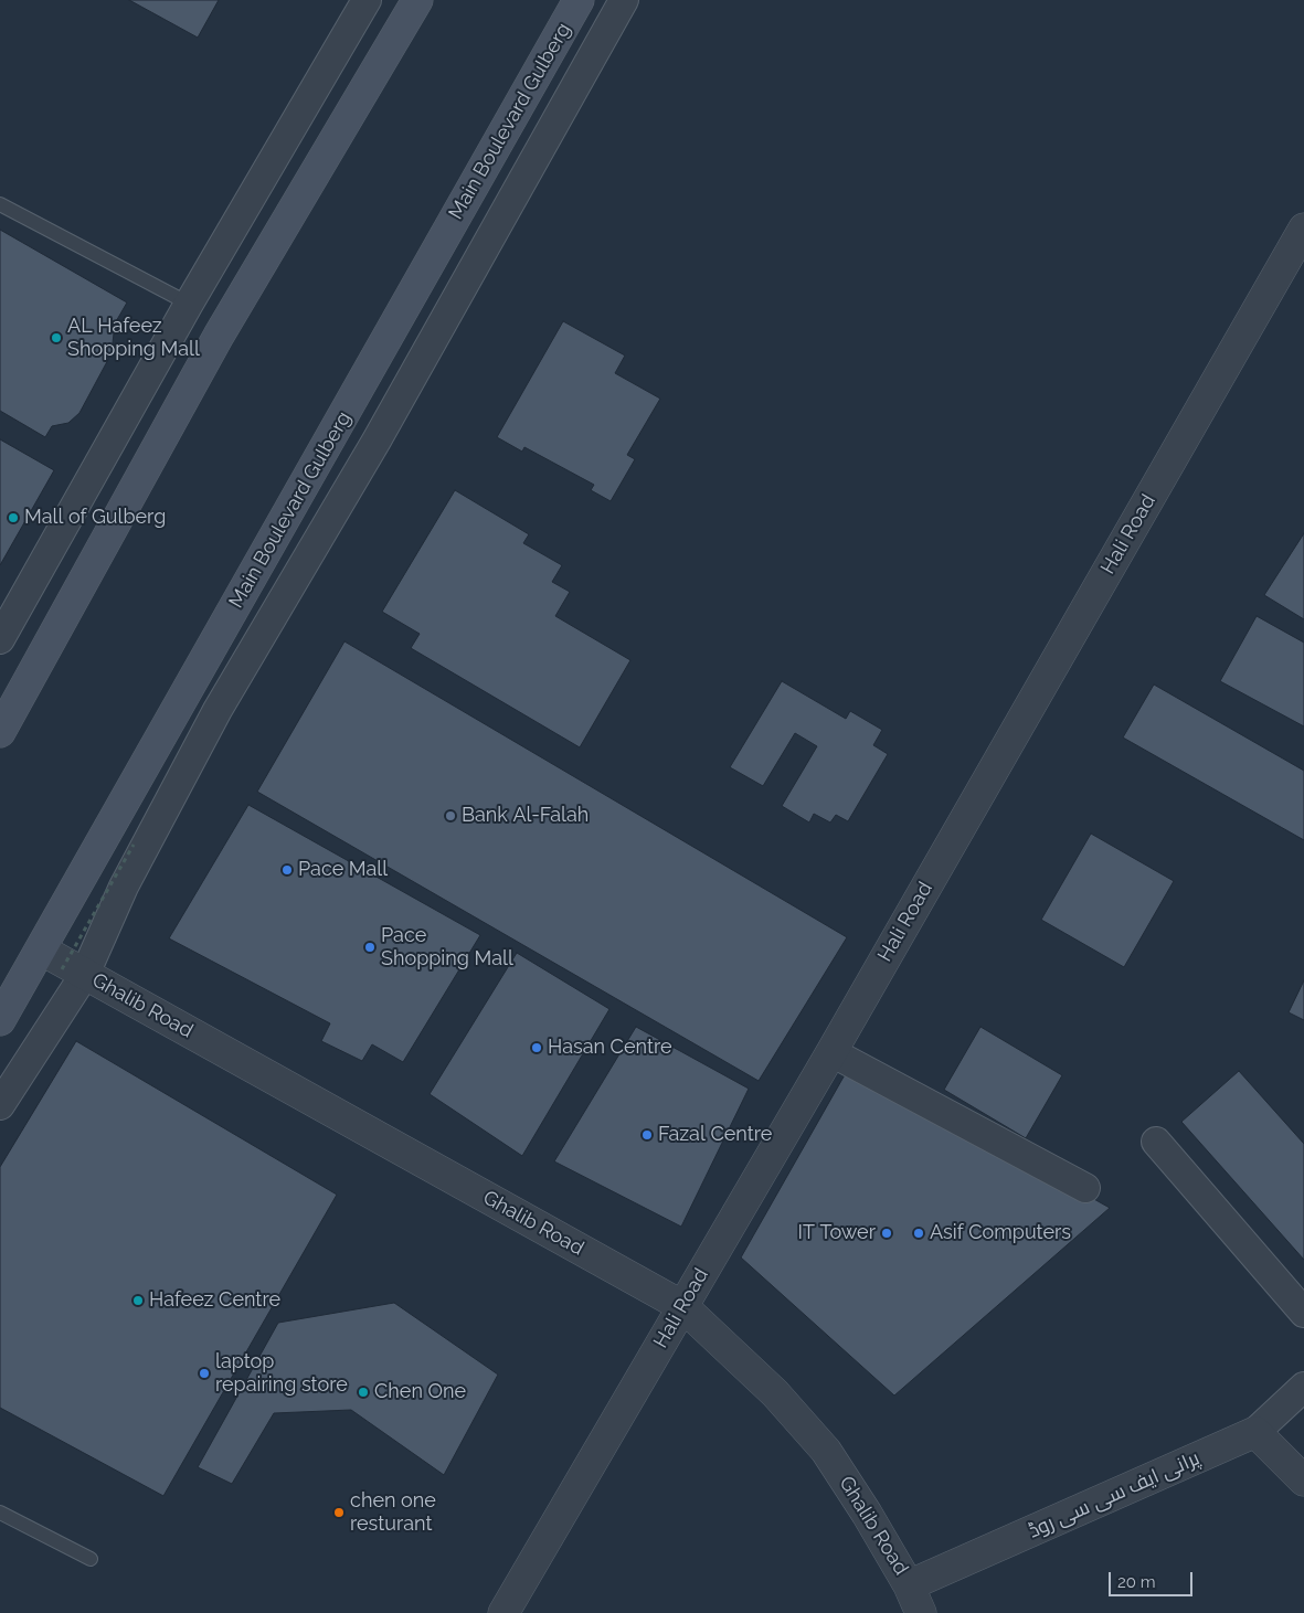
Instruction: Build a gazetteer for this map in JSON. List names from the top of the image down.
{
  "streets": {
    "main road": ["Main Boulevard Gulberg"],
    "street": ["Hali Road", "Ghalib Road", "پرانی ایف سی سی روڈ"]
  },
  "crossings": [
    ["Main Boulevard Gulberg", "Ghalib Road"],
    ["Hali Road", "Ghalib Road"],
    ["Ghalib Road", "پرانی ایف سی سی روڈ"]
  ],
  "places": [
    "AL Hafeez Shopping Mall",
    "Mall of Gulberg",
    "Bank Al-Falah",
    "Pace Mall",
    "Pace Shopping Mall",
    "Hasan Centre",
    "Fazal Centre",
    "IT Tower",
    "Asif Computers",
    "Hafeez Centre",
    "laptop repairing store",
    "Chen One",
    "chen one resturant"
  ],
  "scale_bar": "20 m"
}
